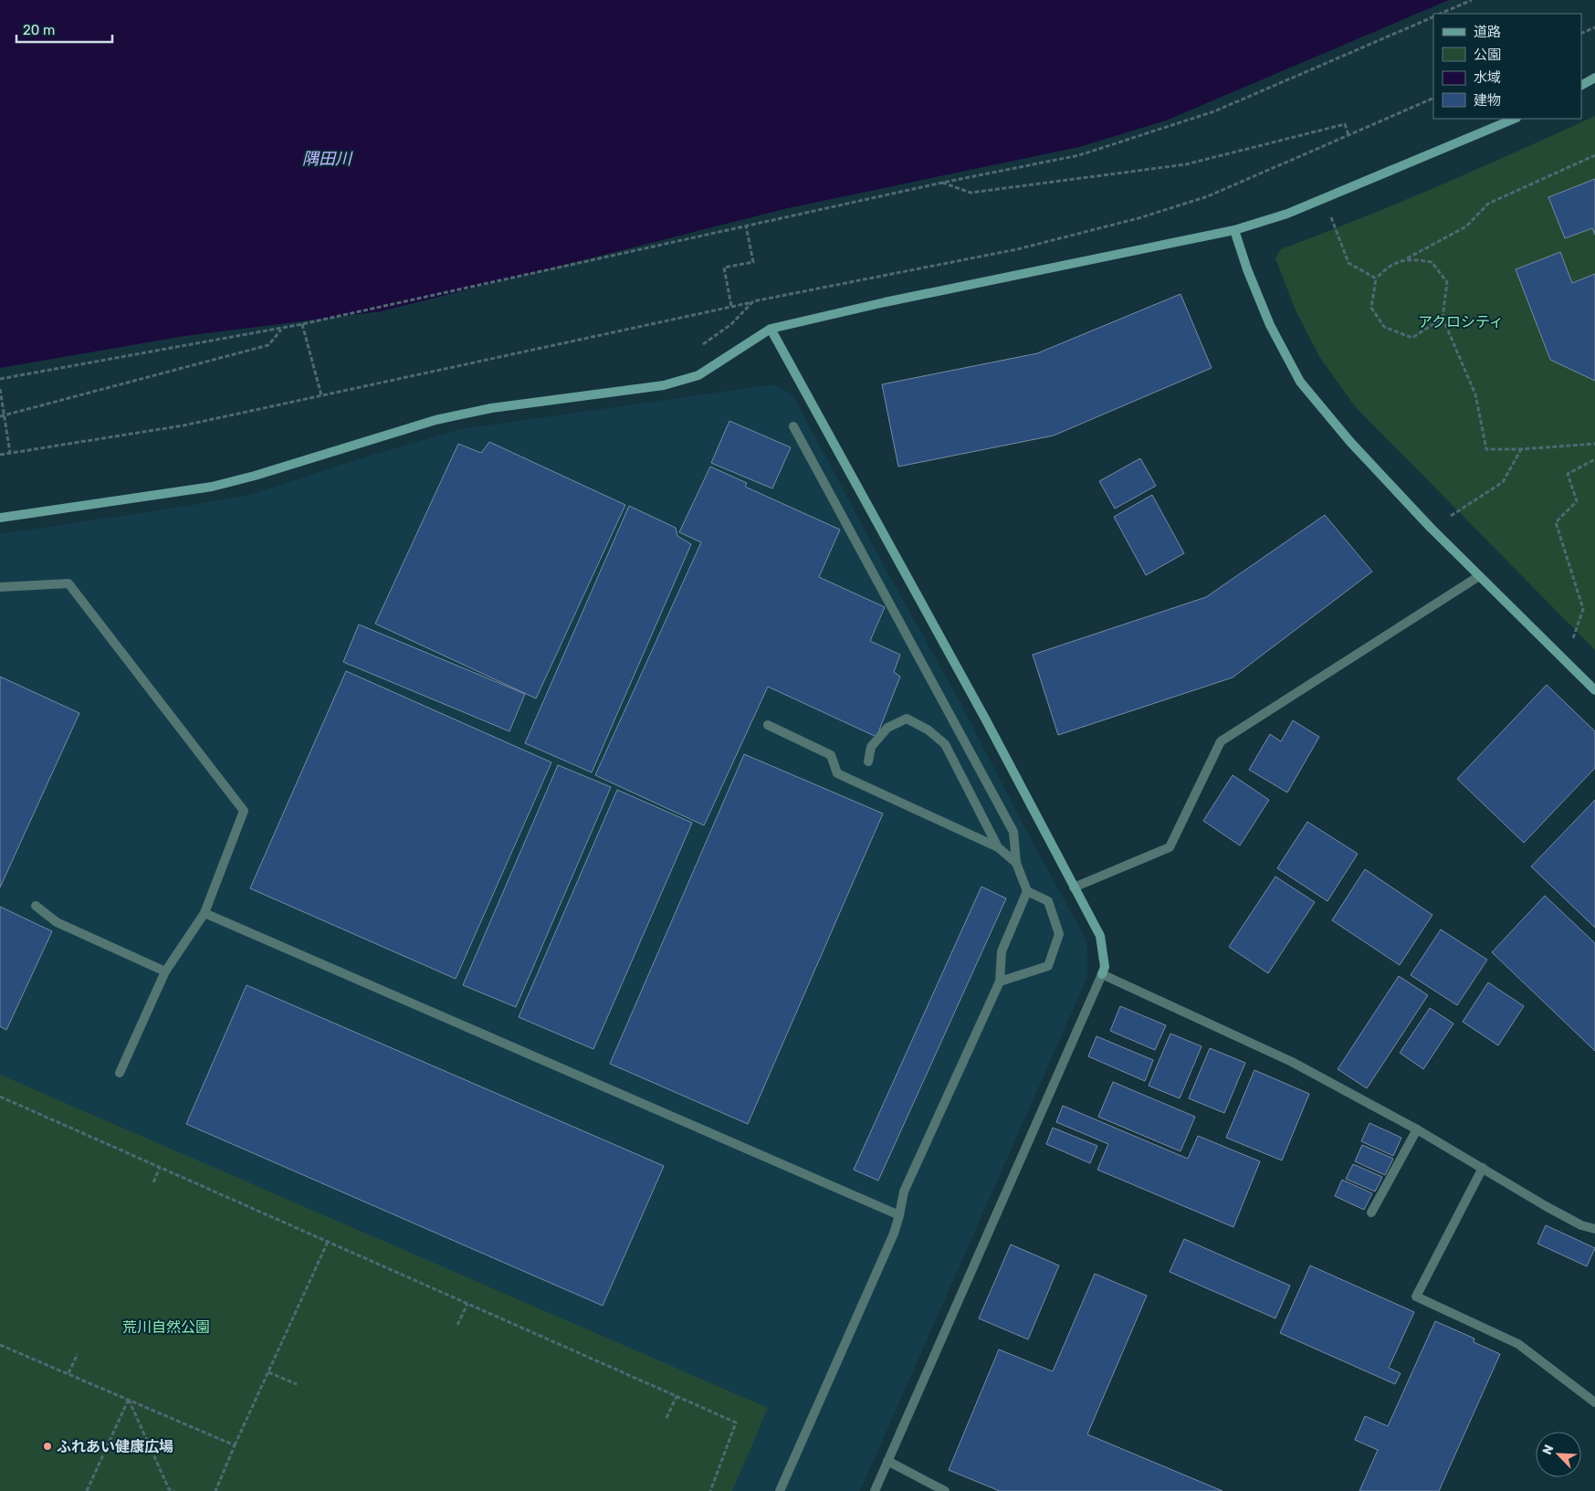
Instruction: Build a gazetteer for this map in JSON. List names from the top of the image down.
{
  "water": ["隅田川"],
  "parks": ["アクロシティ", "荒川自然公園"],
  "places": ["ふれあい健康広場"],
  "legend": [
    "道路",
    "公園",
    "水域",
    "建物"
  ],
  "scale_bar": "20 m",
  "north": "top left"
}
